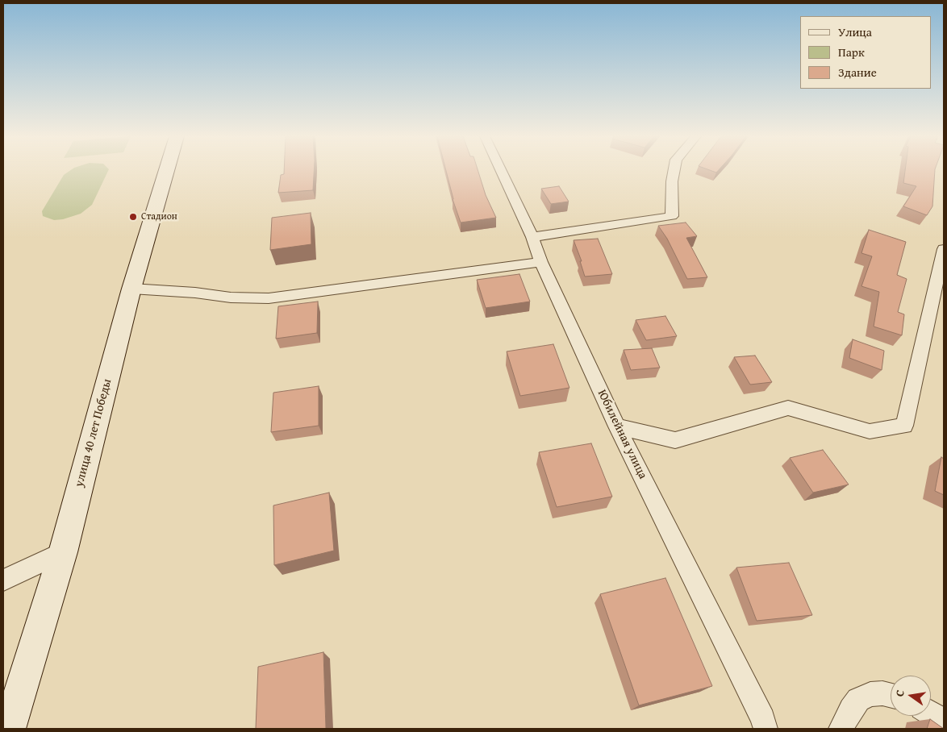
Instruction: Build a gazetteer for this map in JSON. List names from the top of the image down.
{
  "streets": {
    "street": ["улица 40 лет Победы", "Юбилейная улица"]
  },
  "places": ["Стадион"],
  "legend": ["Улица", "Парк", "Здание"],
  "north": "left"
}
